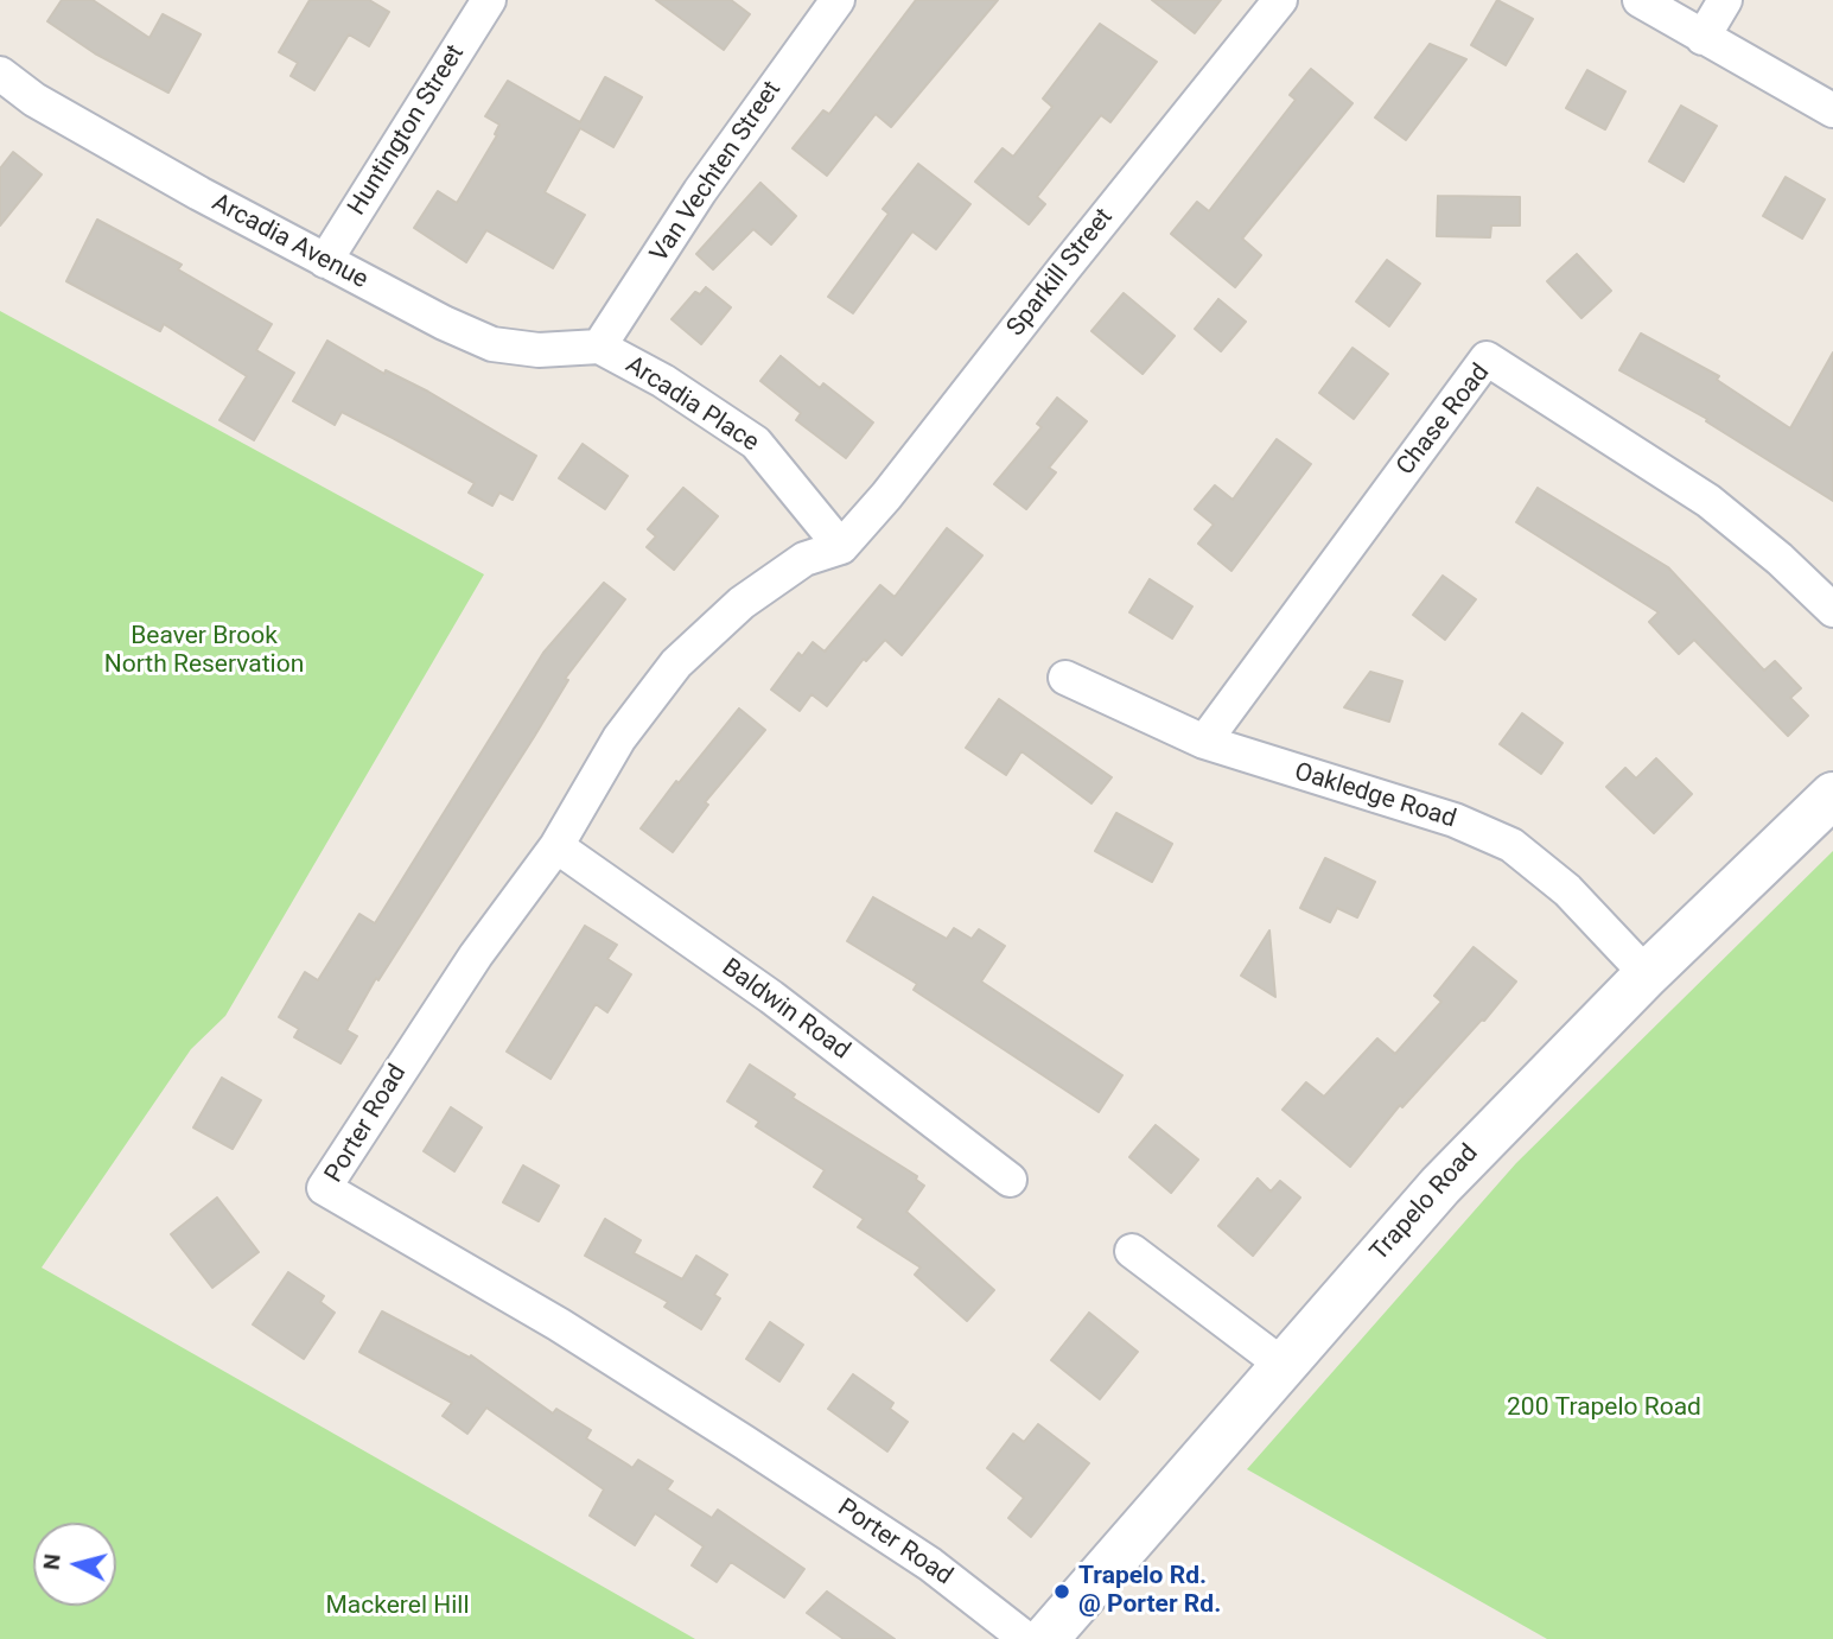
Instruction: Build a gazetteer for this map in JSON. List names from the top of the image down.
{
  "streets": {
    "main road": ["Trapelo Road"],
    "street": [
      "Huntington Street",
      "Van Vechten Street",
      "Arcadia Avenue",
      "Sparkill Street",
      "Arcadia Place",
      "Chase Road",
      "Oakledge Road",
      "Baldwin Road",
      "Porter Road"
    ]
  },
  "crossings": [
    ["Huntington Street", "Arcadia Avenue"],
    ["Van Vechten Street", "Arcadia Avenue"],
    ["Van Vechten Street", "Arcadia Place"],
    ["Arcadia Avenue", "Arcadia Place"],
    ["Sparkill Street", "Arcadia Place"],
    ["Sparkill Street", "Porter Road"],
    ["Arcadia Place", "Porter Road"],
    ["Chase Road", "Oakledge Road"],
    ["Oakledge Road", "Trapelo Road"],
    ["Baldwin Road", "Porter Road"]
  ],
  "parks": ["Beaver Brook North Reservation", "200 Trapelo Road", "Mackerel Hill"],
  "places": ["Trapelo Rd. @ Porter Rd."],
  "north": "left"
}
